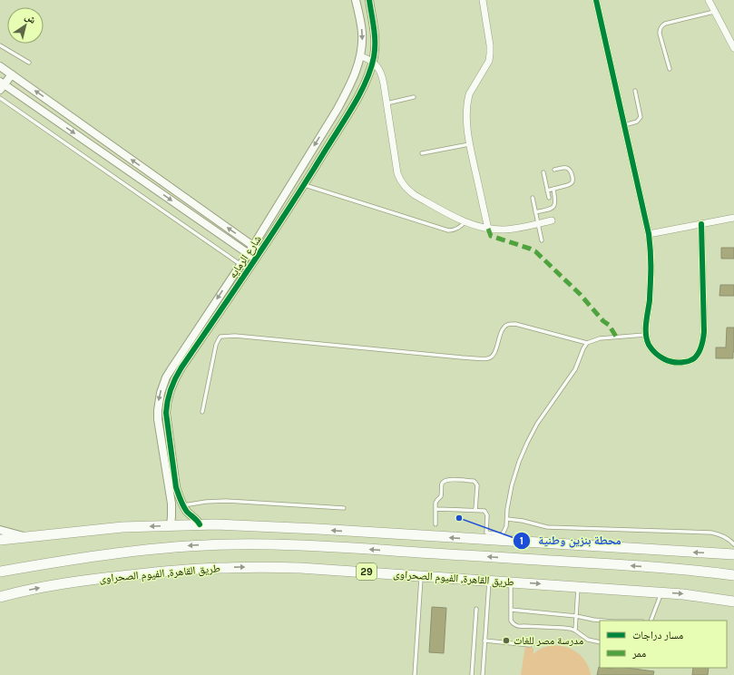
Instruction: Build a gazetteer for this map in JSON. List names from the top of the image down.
{
  "streets": {
    "main road": ["29", "طريق القاهرة, الفيوم الصحراوى"],
    "street": ["شارع الرمايه"]
  },
  "places": ["محطة بنزين وطنية", "مدرسة مصر للغات"],
  "legend": ["مسار دراجات", "ممر"],
  "north": "top right"
}
